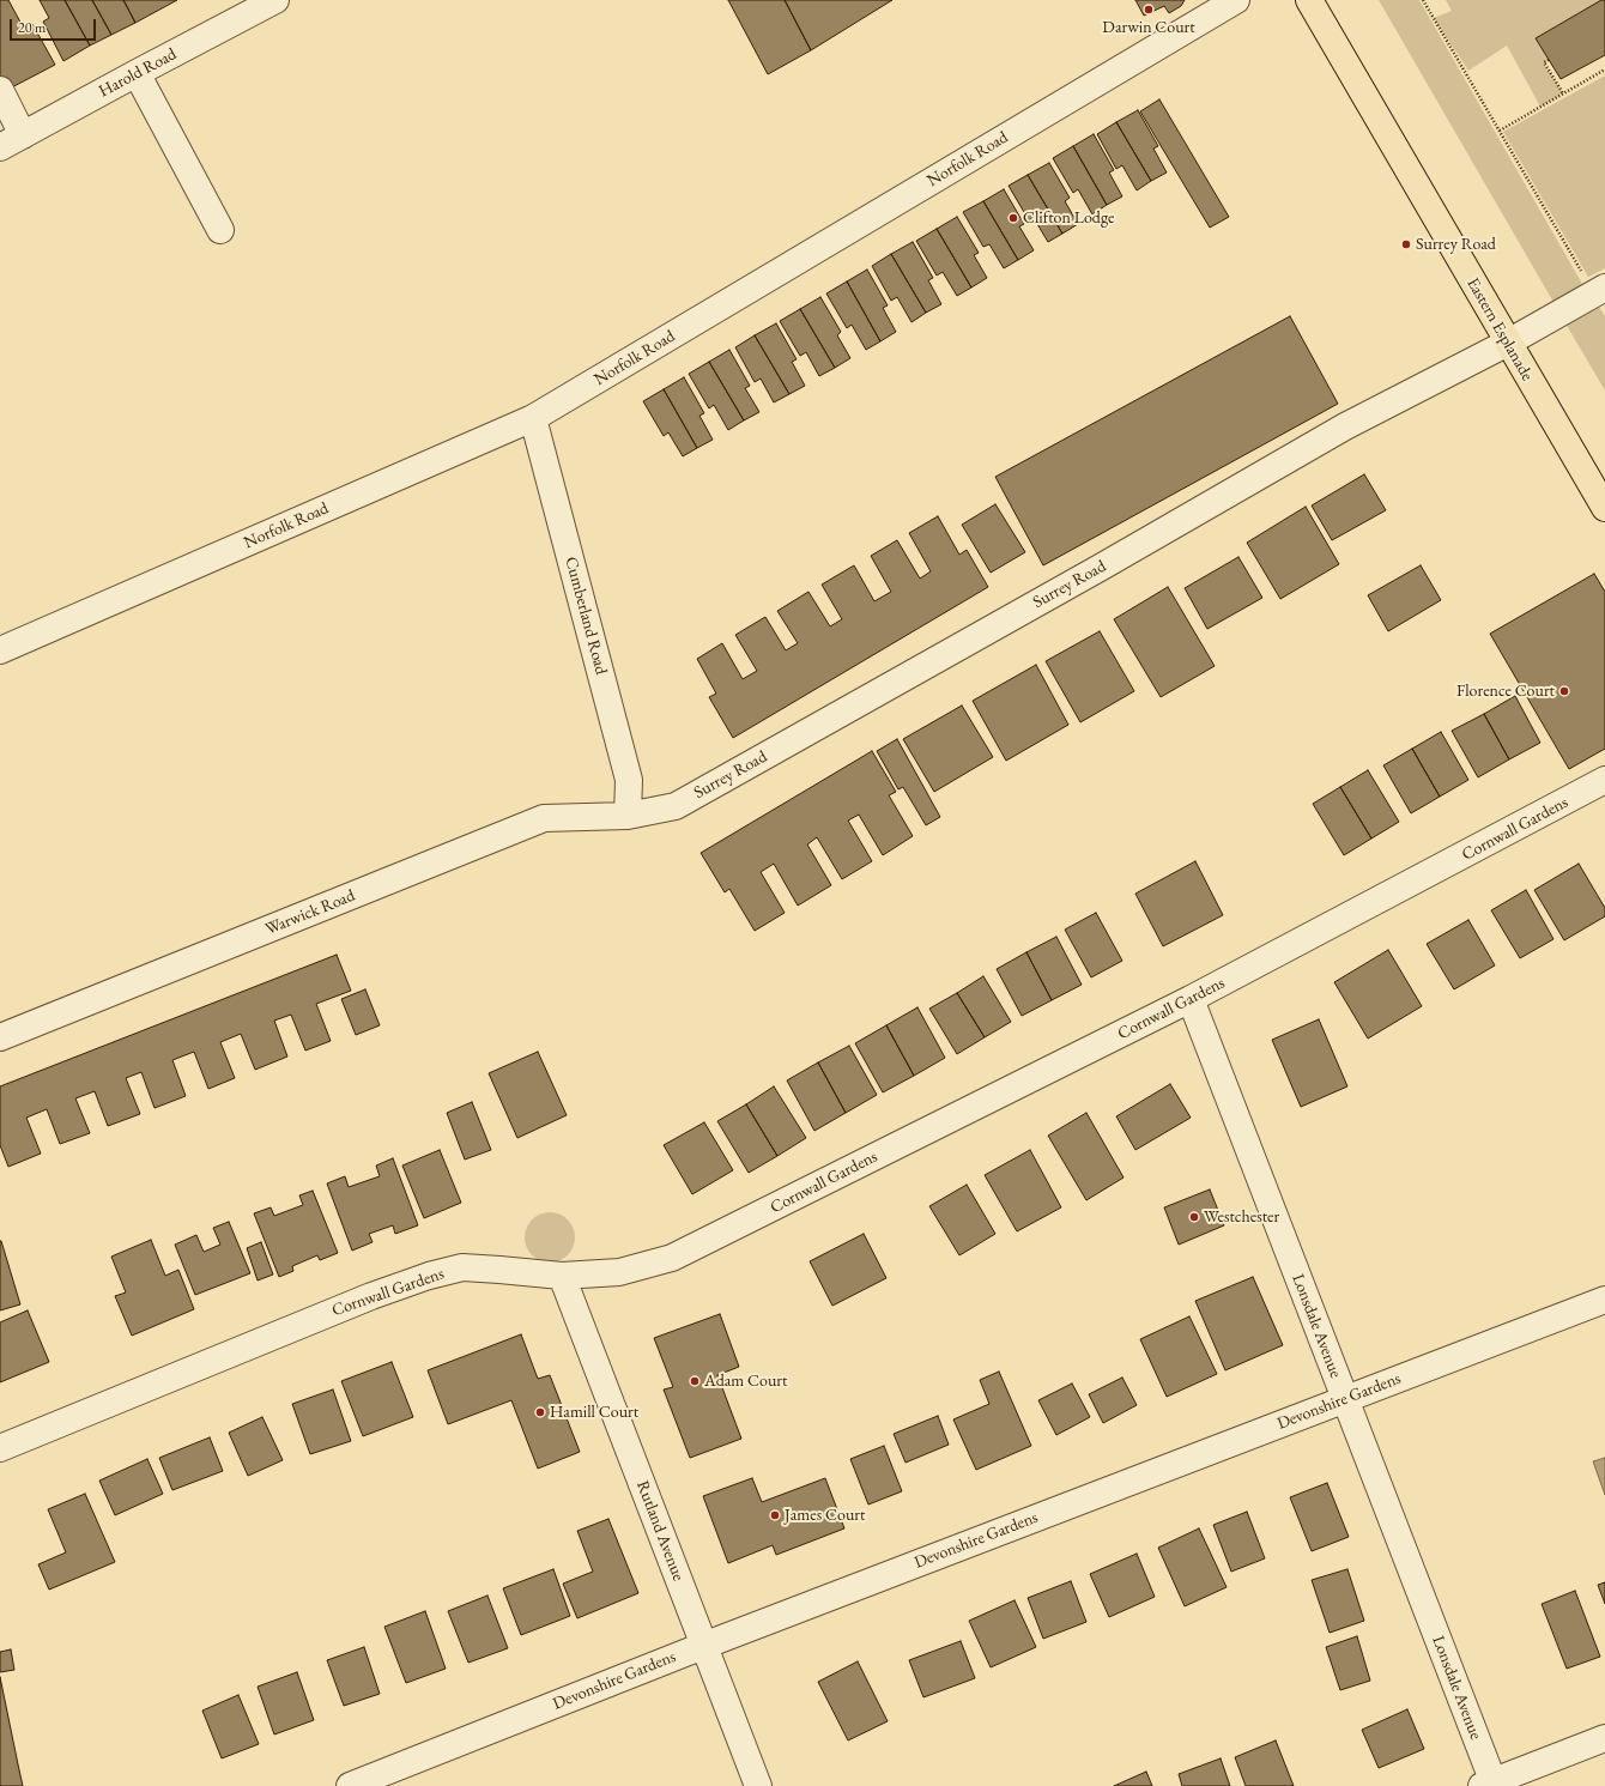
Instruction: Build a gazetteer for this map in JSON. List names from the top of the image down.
{
  "streets": {
    "main road": ["Eastern Esplanade"],
    "street": [
      "Harold Road",
      "Norfolk Road",
      "Surrey Road",
      "Cumberland Road",
      "Cornwall Gardens",
      "Warwick Road",
      "Lonsdale Avenue",
      "Devonshire Gardens",
      "Rutland Avenue"
    ]
  },
  "crossings": [
    ["Norfolk Road", "Cumberland Road"],
    ["Eastern Esplanade", "Surrey Road"],
    ["Surrey Road", "Cumberland Road"],
    ["Surrey Road", "Warwick Road"],
    ["Cumberland Road", "Warwick Road"],
    ["Cornwall Gardens", "Lonsdale Avenue"],
    ["Cornwall Gardens", "Rutland Avenue"],
    ["Lonsdale Avenue", "Devonshire Gardens"],
    ["Devonshire Gardens", "Rutland Avenue"]
  ],
  "places": [
    "Darwin Court",
    "Clifton Lodge",
    "Surrey Road",
    "Florence Court",
    "Westchester",
    "Adam Court",
    "Hamill Court",
    "James Court"
  ],
  "scale_bar": "20 m"
}
